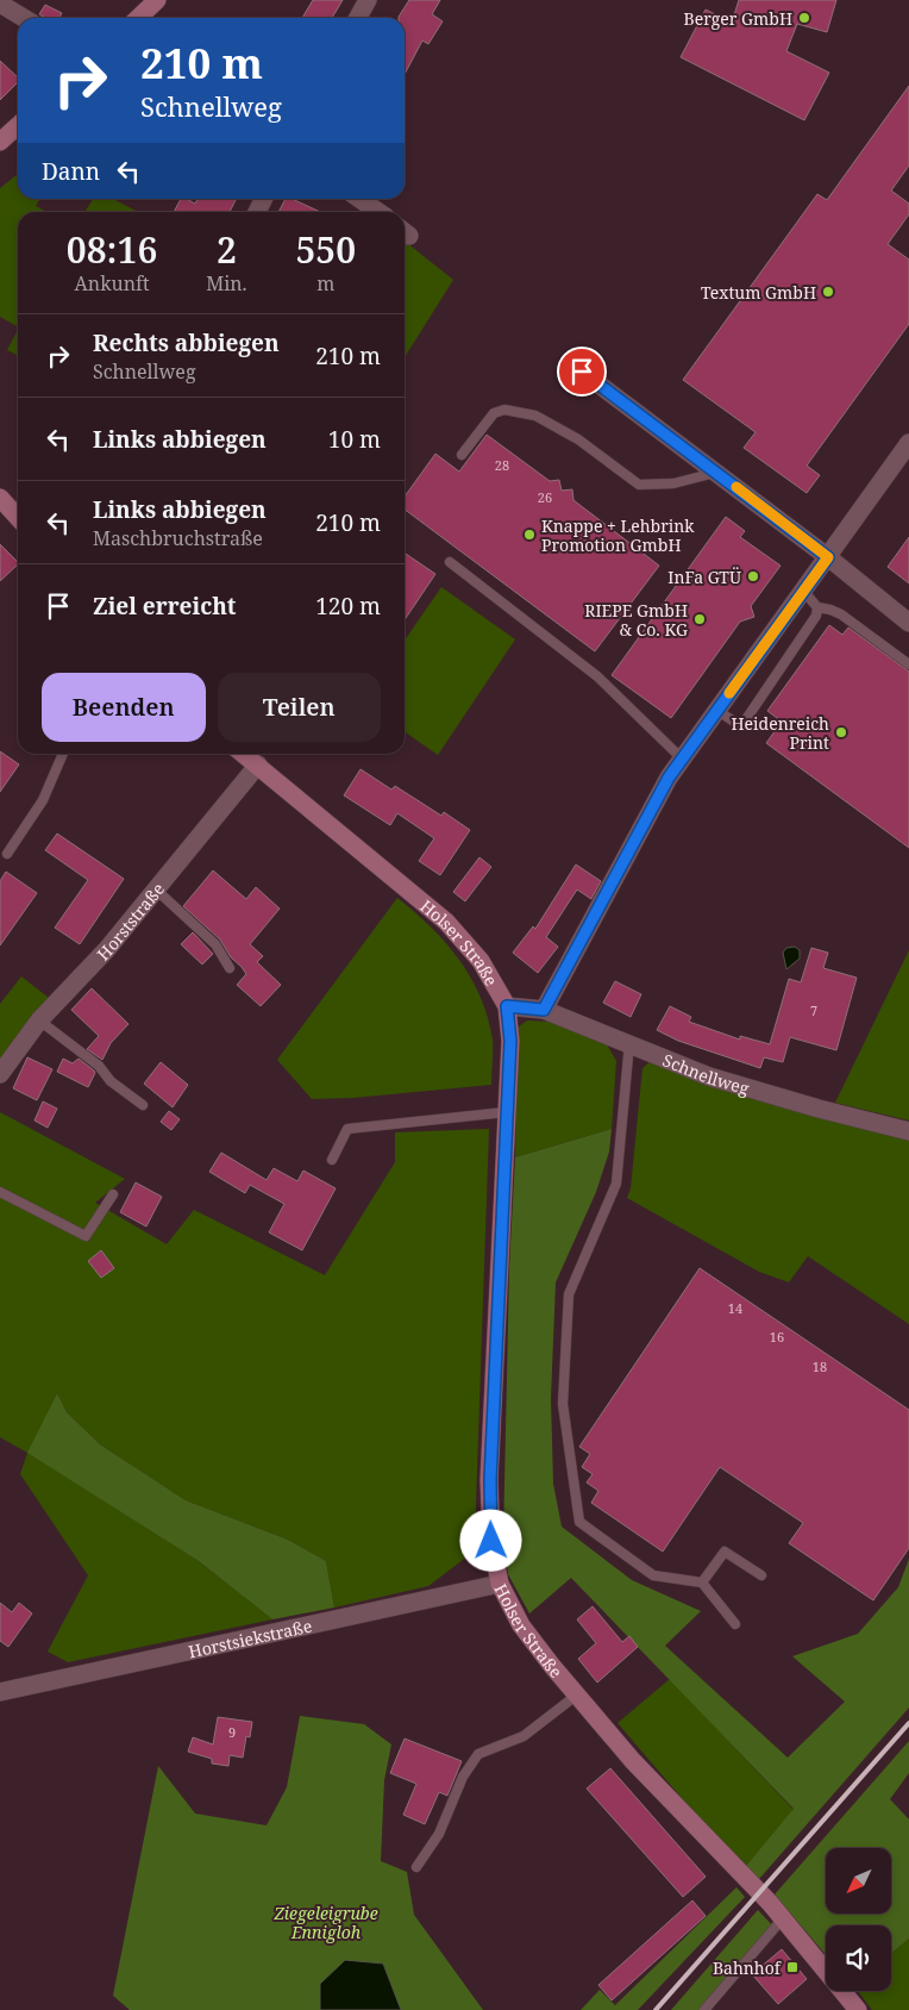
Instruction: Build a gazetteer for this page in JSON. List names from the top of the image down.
{
  "streets": {
    "main road": ["Holser Straße"],
    "street": ["Horststraße", "Schnellweg", "Horstsiekstraße"]
  },
  "crossings": [
    ["Horststraße", "Holser Straße"],
    ["Holser Straße", "Schnellweg"],
    ["Holser Straße", "Horstsiekstraße"]
  ],
  "parks": ["Ziegeleigrube Ennigloh"],
  "places": {
    "other": [
      "Berger GmbH",
      "Textum GmbH",
      "Knappe + Lehbrink Promotion GmbH",
      "InFa GTÜ",
      "RIEPE GmbH & Co. KG",
      "Heidenreich Print"
    ],
    "transit": ["Bahnhof"]
  },
  "house_numbers": [
    "28",
    "26",
    "7",
    "14",
    "16",
    "18",
    "9"
  ],
  "north": "bottom left",
  "page": {
    "turn": ["210 m", "Schnellweg"],
    "then": "Dann",
    "eta": [
      "08:16",
      "Ankunft",
      "2",
      "Min.",
      "550",
      "m"
    ],
    "list": [
      {
        "name": "Rechts abbiegen",
        "note": "Schnellweg",
        "value": "210 m"
      },
      {
        "name": "Links abbiegen",
        "value": "10 m"
      },
      {
        "name": "Links abbiegen",
        "note": "Maschbruchstraße",
        "value": "210 m"
      },
      {
        "name": "Ziel erreicht",
        "value": "120 m"
      }
    ],
    "buttons": ["Beenden", "Teilen"]
  }
}
